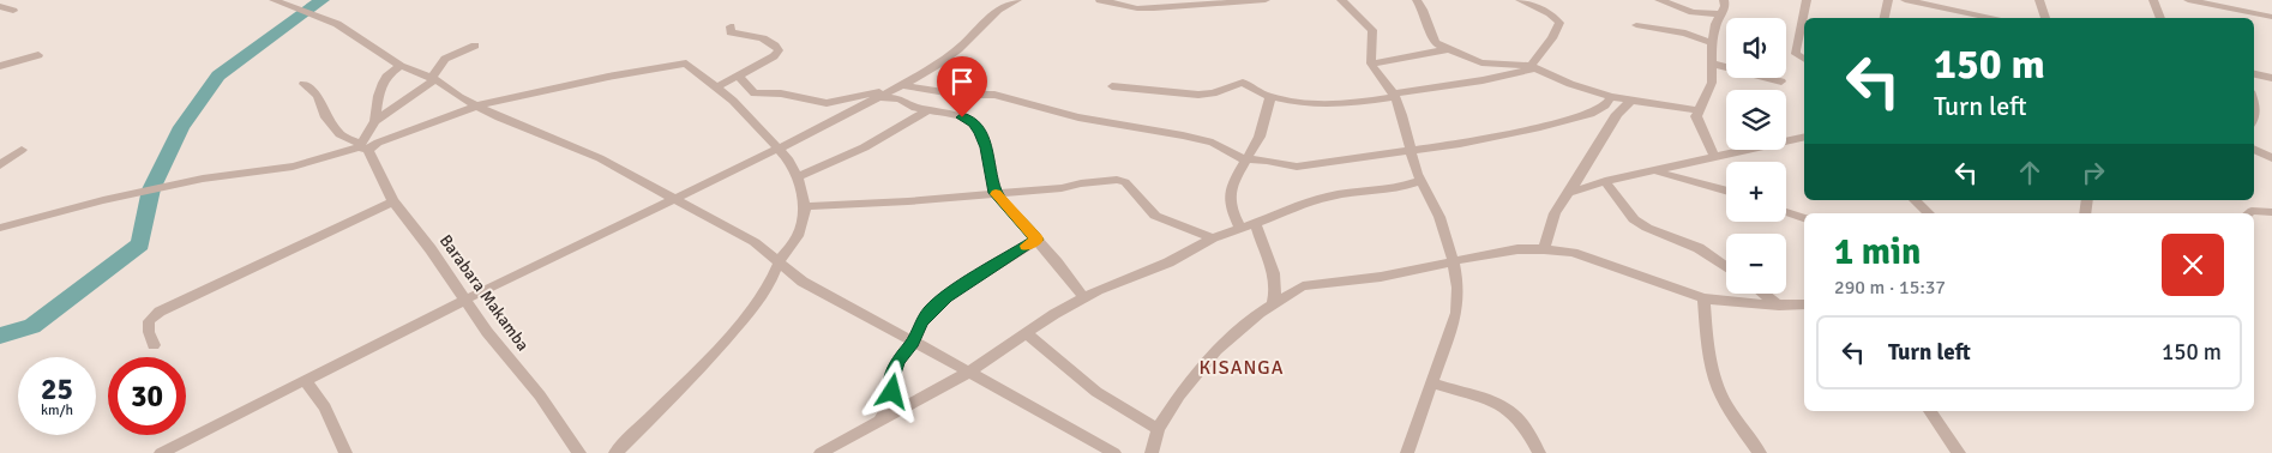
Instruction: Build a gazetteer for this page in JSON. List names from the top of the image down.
{
  "streets": {
    "street": ["Barabara Makamba"]
  },
  "districts": ["KISANGA"],
  "page": {
    "map_buttons": ["+", "−"],
    "turn": ["150 m", "Turn left"],
    "heading": ["1 min", "290 m · 15:37"],
    "list": [
      {
        "name": "Turn left",
        "value": "150 m"
      }
    ],
    "speed": "25 km/h",
    "limit": "30"
  }
}
